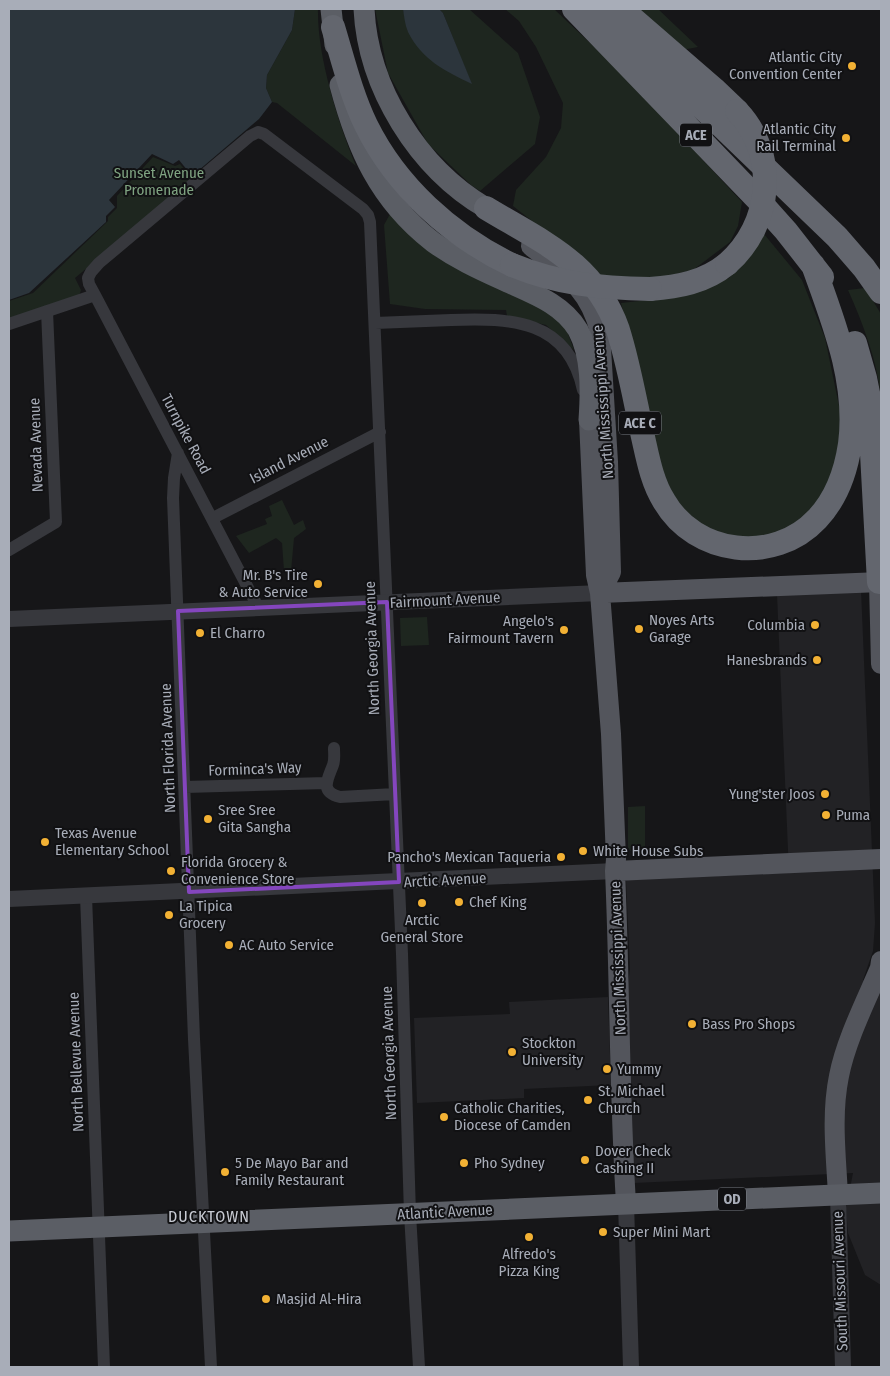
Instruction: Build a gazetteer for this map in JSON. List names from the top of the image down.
{
  "streets": {
    "highway": [
      "ACE",
      "ACE C",
      "OD",
      "Atlantic Avenue"
    ],
    "main road": ["North Mississippi Avenue", "Fairmount Avenue", "Arctic Avenue"],
    "street": [
      "Turnpike Road",
      "Nevada Avenue",
      "Island Avenue",
      "North Georgia Avenue",
      "North Florida Avenue",
      "Forminca's Way",
      "North Bellevue Avenue",
      "South Missouri Avenue"
    ]
  },
  "crossings": [
    ["ACE", "ACE C"],
    ["ACE", "Fairmount Avenue"],
    ["North Mississippi Avenue", "ACE C"],
    ["North Mississippi Avenue", "Fairmount Avenue"],
    ["North Mississippi Avenue", "Arctic Avenue"],
    ["North Mississippi Avenue", "Atlantic Avenue"],
    ["Turnpike Road", "Island Avenue"],
    ["Turnpike Road", "Fairmount Avenue"],
    ["Turnpike Road", "North Georgia Avenue"],
    ["Turnpike Road", "North Florida Avenue"],
    ["Island Avenue", "North Georgia Avenue"],
    ["Fairmount Avenue", "North Georgia Avenue"],
    ["Fairmount Avenue", "North Florida Avenue"],
    ["North Georgia Avenue", "Arctic Avenue"],
    ["North Georgia Avenue", "Atlantic Avenue"],
    ["North Florida Avenue", "Forminca's Way"],
    ["North Florida Avenue", "Arctic Avenue"],
    ["North Florida Avenue", "Atlantic Avenue"],
    ["Arctic Avenue", "North Bellevue Avenue"],
    ["North Bellevue Avenue", "Atlantic Avenue"],
    ["Atlantic Avenue", "South Missouri Avenue"]
  ],
  "districts": ["DUCKTOWN"],
  "parks": ["Sunset Avenue Promenade"],
  "places": [
    "Atlantic City Convention Center",
    "Atlantic City Rail Terminal",
    "Mr. B's Tire & Auto Service",
    "Columbia",
    "Noyes Arts Garage",
    "Angelo's Fairmount Tavern",
    "El Charro",
    "Hanesbrands",
    "Yung'ster Joos",
    "Puma",
    "Sree Sree Gita Sangha",
    "Texas Avenue Elementary School",
    "White House Subs",
    "Pancho's Mexican Taqueria",
    "Florida Grocery & Convenience Store",
    "Chef King",
    "Arctic General Store",
    "La Tipica Grocery",
    "AC Auto Service",
    "Bass Pro Shops",
    "Stockton University",
    "Yummy",
    "St. Michael Church",
    "Catholic Charities, Diocese of Camden",
    "Dover Check Cashing II",
    "Pho Sydney",
    "5 De Mayo Bar and Family Restaurant",
    "Super Mini Mart",
    "Alfredo's Pizza King",
    "Masjid Al-Hira"
  ]
}
